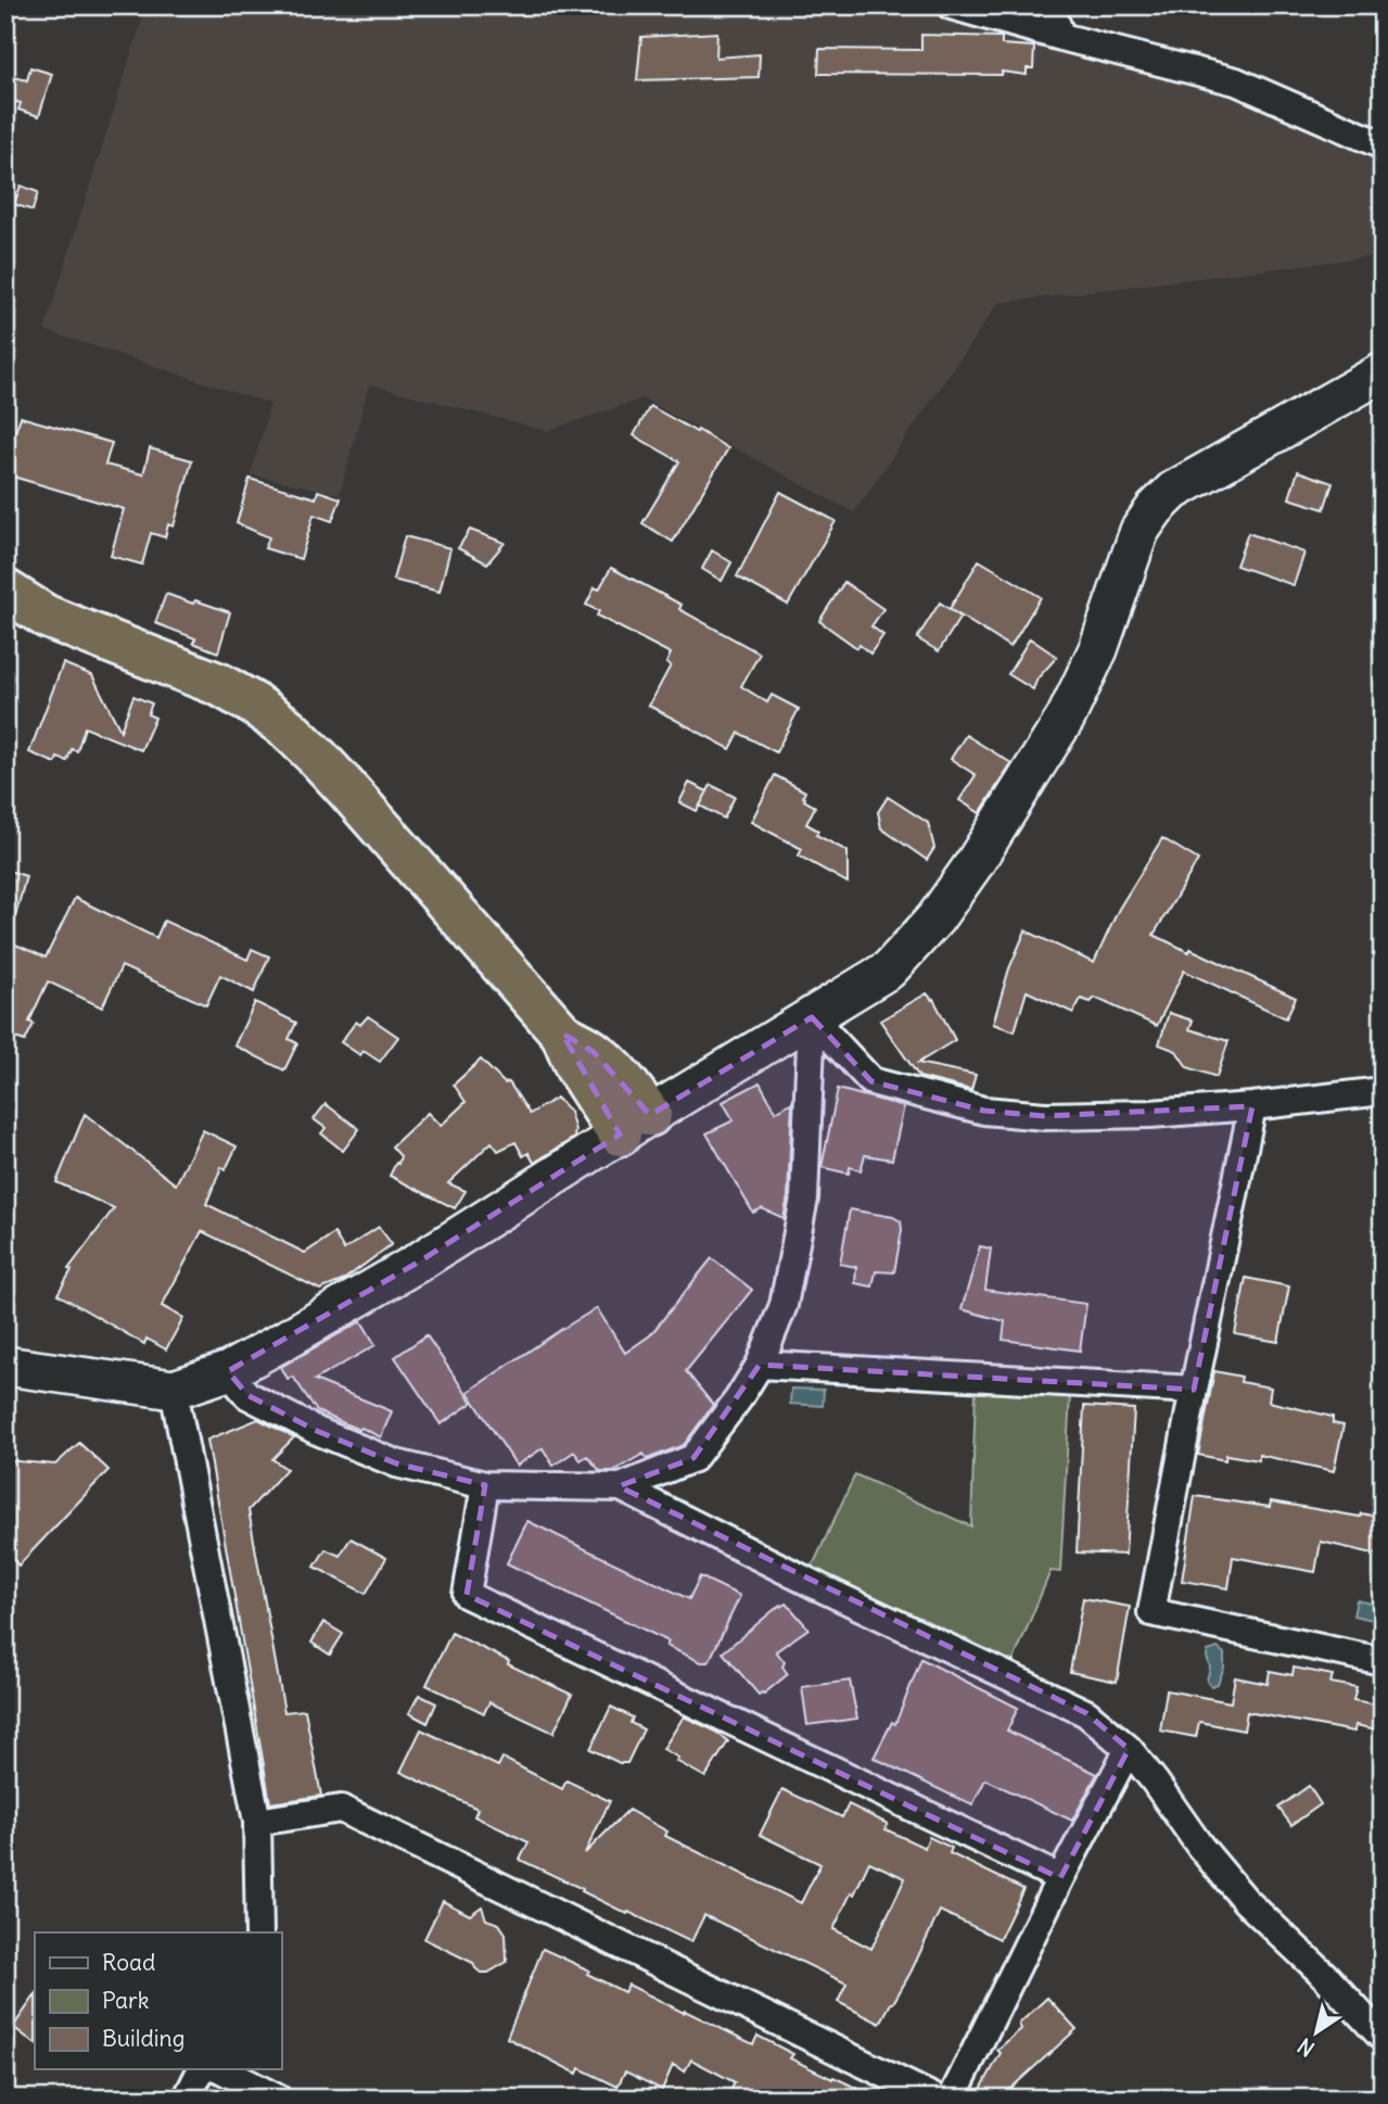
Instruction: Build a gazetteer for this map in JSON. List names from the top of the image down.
{
  "legend": ["Road", "Park", "Building"],
  "north": "bottom left"
}
